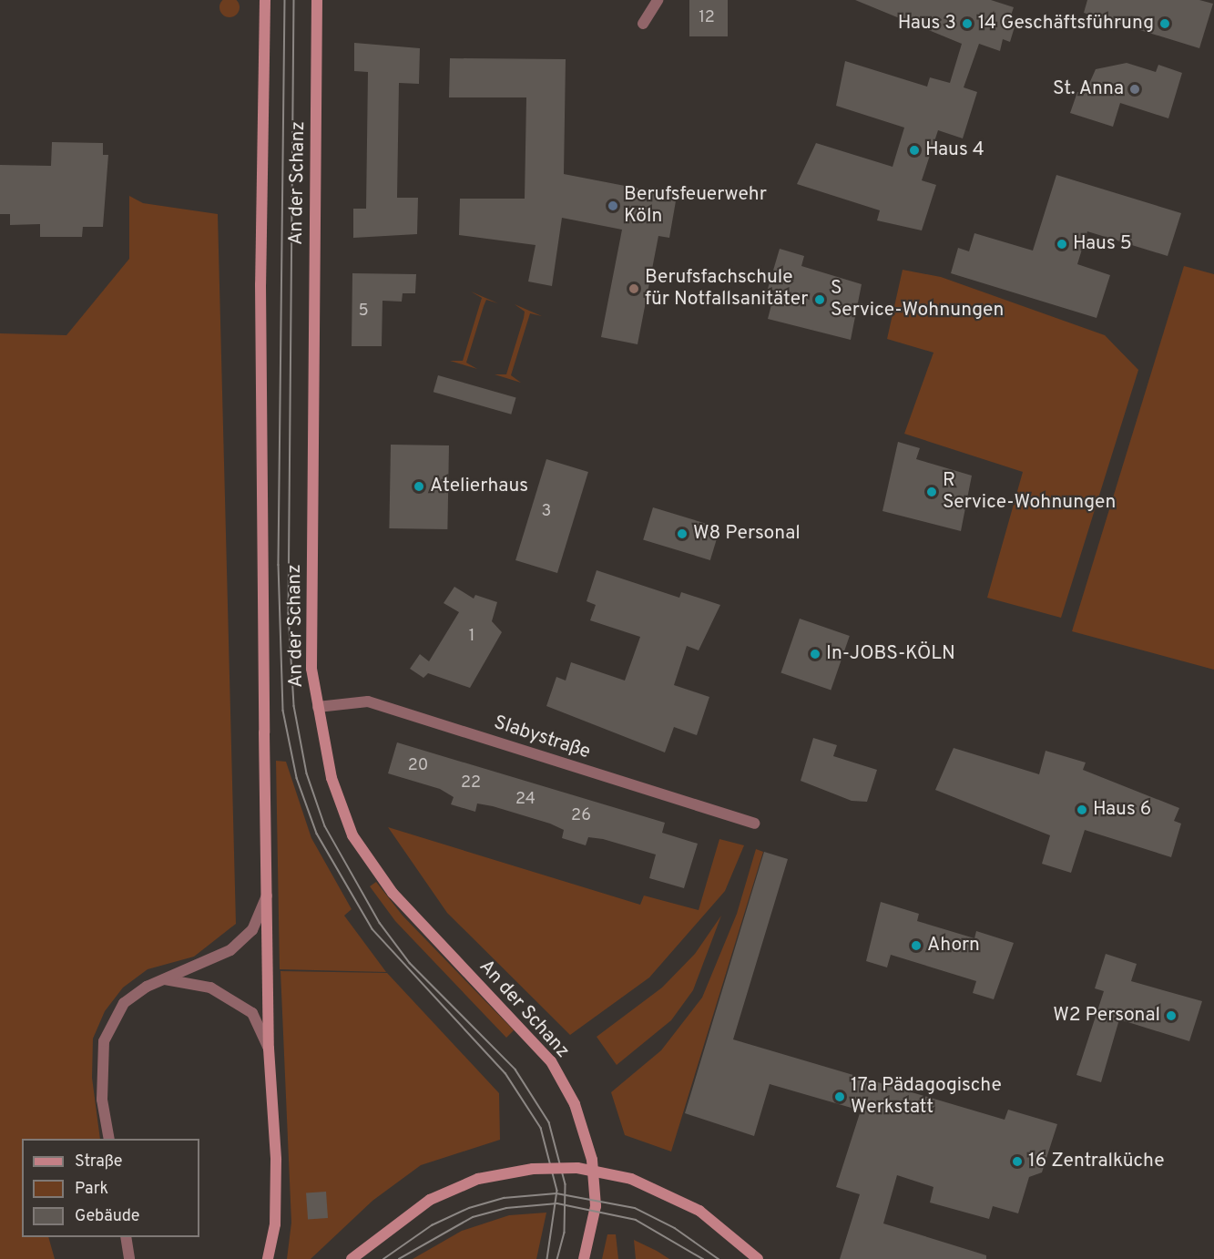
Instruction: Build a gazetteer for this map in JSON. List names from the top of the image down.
{
  "streets": {
    "main road": ["An der Schanz"],
    "street": ["Slabystraße"]
  },
  "crossings": [
    ["An der Schanz", "Slabystraße"]
  ],
  "places": [
    "Haus 3",
    "14 Geschäftsführung",
    "St. Anna",
    "Haus 4",
    "Berufsfeuerwehr Köln",
    "Haus 5",
    "Berufsfachschule für Notfallsanitäter",
    "S Service-Wohnungen",
    "Atelierhaus",
    "R Service-Wohnungen",
    "W8 Personal",
    "In-JOBS-KÖLN",
    "Haus 6",
    "Ahorn",
    "W2 Personal",
    "17a Pädagogische Werkstatt",
    "16 Zentralküche"
  ],
  "house_numbers": [
    "12",
    "5",
    "3",
    "1",
    "20",
    "22",
    "24",
    "26"
  ],
  "legend": ["Straße", "Park", "Gebäude"]
}
